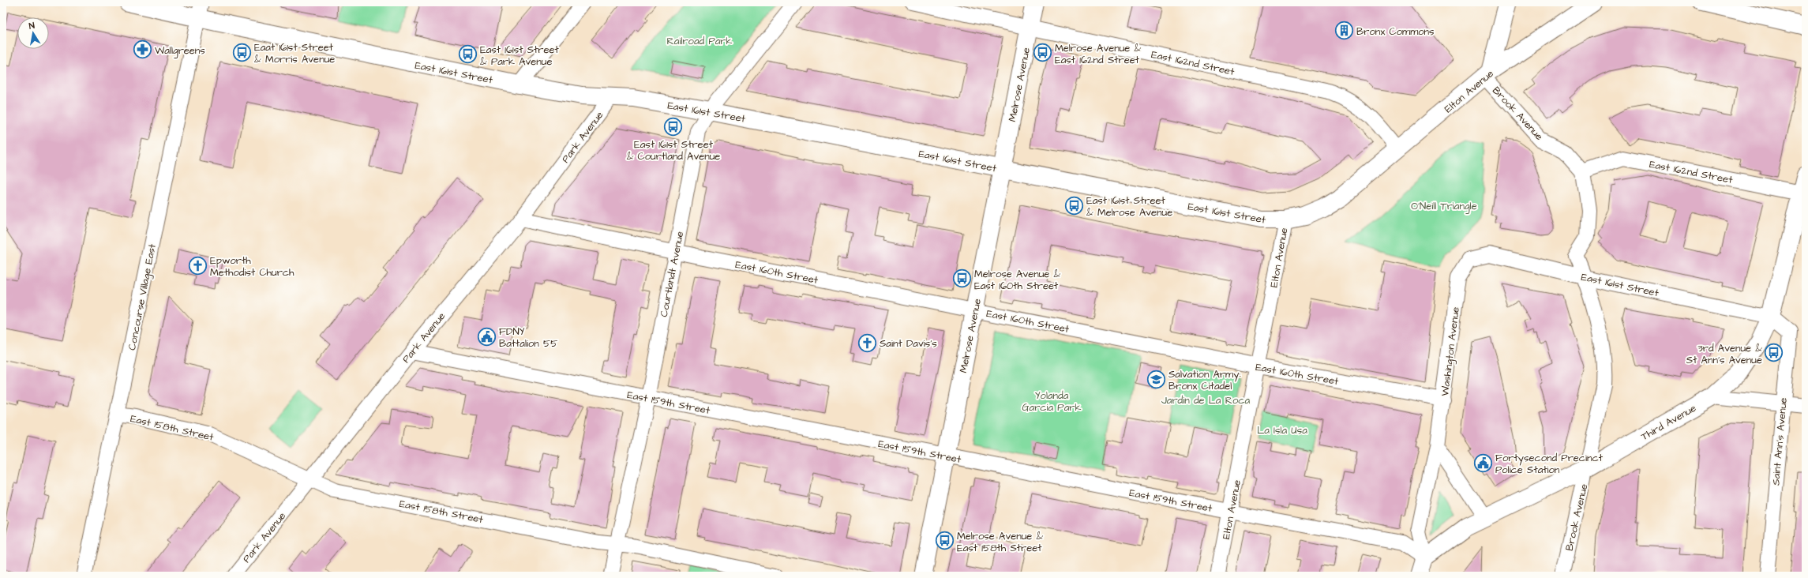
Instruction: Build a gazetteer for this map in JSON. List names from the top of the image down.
{
  "streets": {
    "main road": [
      "East 161st Street",
      "Melrose Avenue",
      "Elton Avenue",
      "Third Avenue"
    ],
    "street": [
      "East 162nd Street",
      "Brook Avenue",
      "Park Avenue",
      "East 160th Street",
      "Courtlandt Avenue",
      "Concourse Village East",
      "Washington Avenue",
      "East 159th Street",
      "East 158th Street",
      "Saint Ann's Avenue"
    ]
  },
  "crossings": [
    ["East 162nd Street", "Melrose Avenue"],
    ["East 162nd Street", "Elton Avenue"],
    ["East 162nd Street", "Brook Avenue"],
    ["East 162nd Street", "Third Avenue"],
    ["East 161st Street", "Melrose Avenue"],
    ["East 161st Street", "Elton Avenue"],
    ["East 161st Street", "Brook Avenue"],
    ["East 161st Street", "Park Avenue"],
    ["East 161st Street", "Courtlandt Avenue"],
    ["East 161st Street", "Concourse Village East"],
    ["East 161st Street", "Washington Avenue"],
    ["East 161st Street", "Third Avenue"],
    ["East 161st Street", "Saint Ann's Avenue"],
    ["Melrose Avenue", "East 160th Street"],
    ["Melrose Avenue", "East 159th Street"],
    ["Elton Avenue", "Brook Avenue"],
    ["Elton Avenue", "East 160th Street"],
    ["Elton Avenue", "East 159th Street"],
    ["Brook Avenue", "Third Avenue"],
    ["Park Avenue", "East 160th Street"],
    ["Park Avenue", "East 159th Street"],
    ["Park Avenue", "East 158th Street"],
    ["East 160th Street", "Courtlandt Avenue"],
    ["East 160th Street", "Washington Avenue"],
    ["Courtlandt Avenue", "East 159th Street"],
    ["Courtlandt Avenue", "East 158th Street"],
    ["Concourse Village East", "East 158th Street"],
    ["Washington Avenue", "East 159th Street"],
    ["Washington Avenue", "Third Avenue"],
    ["East 159th Street", "Third Avenue"],
    ["Third Avenue", "Saint Ann's Avenue"]
  ],
  "parks": [
    "Railroad Park",
    "O'Neill Triangle",
    "Yolanda García Park",
    "Jardin de La Roca",
    "La Isla Usa"
  ],
  "places": {
    "building": ["Bronx Commons"],
    "pharmacy": ["Wallgreens"],
    "bus stop": [
      "Eaat 161st Street & Morris Avenue",
      "Melrose Avenue & East 162nd Street",
      "East 161st Street & Park Avenue",
      "East 161st Street & Courtland Avenue",
      "East 161st Street & Melrose Avenue",
      "Melrose Avenue & East 160th Street",
      "3rd Avenue & St Ann’s Avenue",
      "Melrose Avenue & East 158th Street"
    ],
    "church": ["Epworth Methodist Church", "Saint Davis's"],
    "public building": ["FDNY Battalion 55", "Fortysecond Precinct Police Station"],
    "school or university": ["Salvation Army: Bronx Citadel"]
  },
  "north": "top"
}
